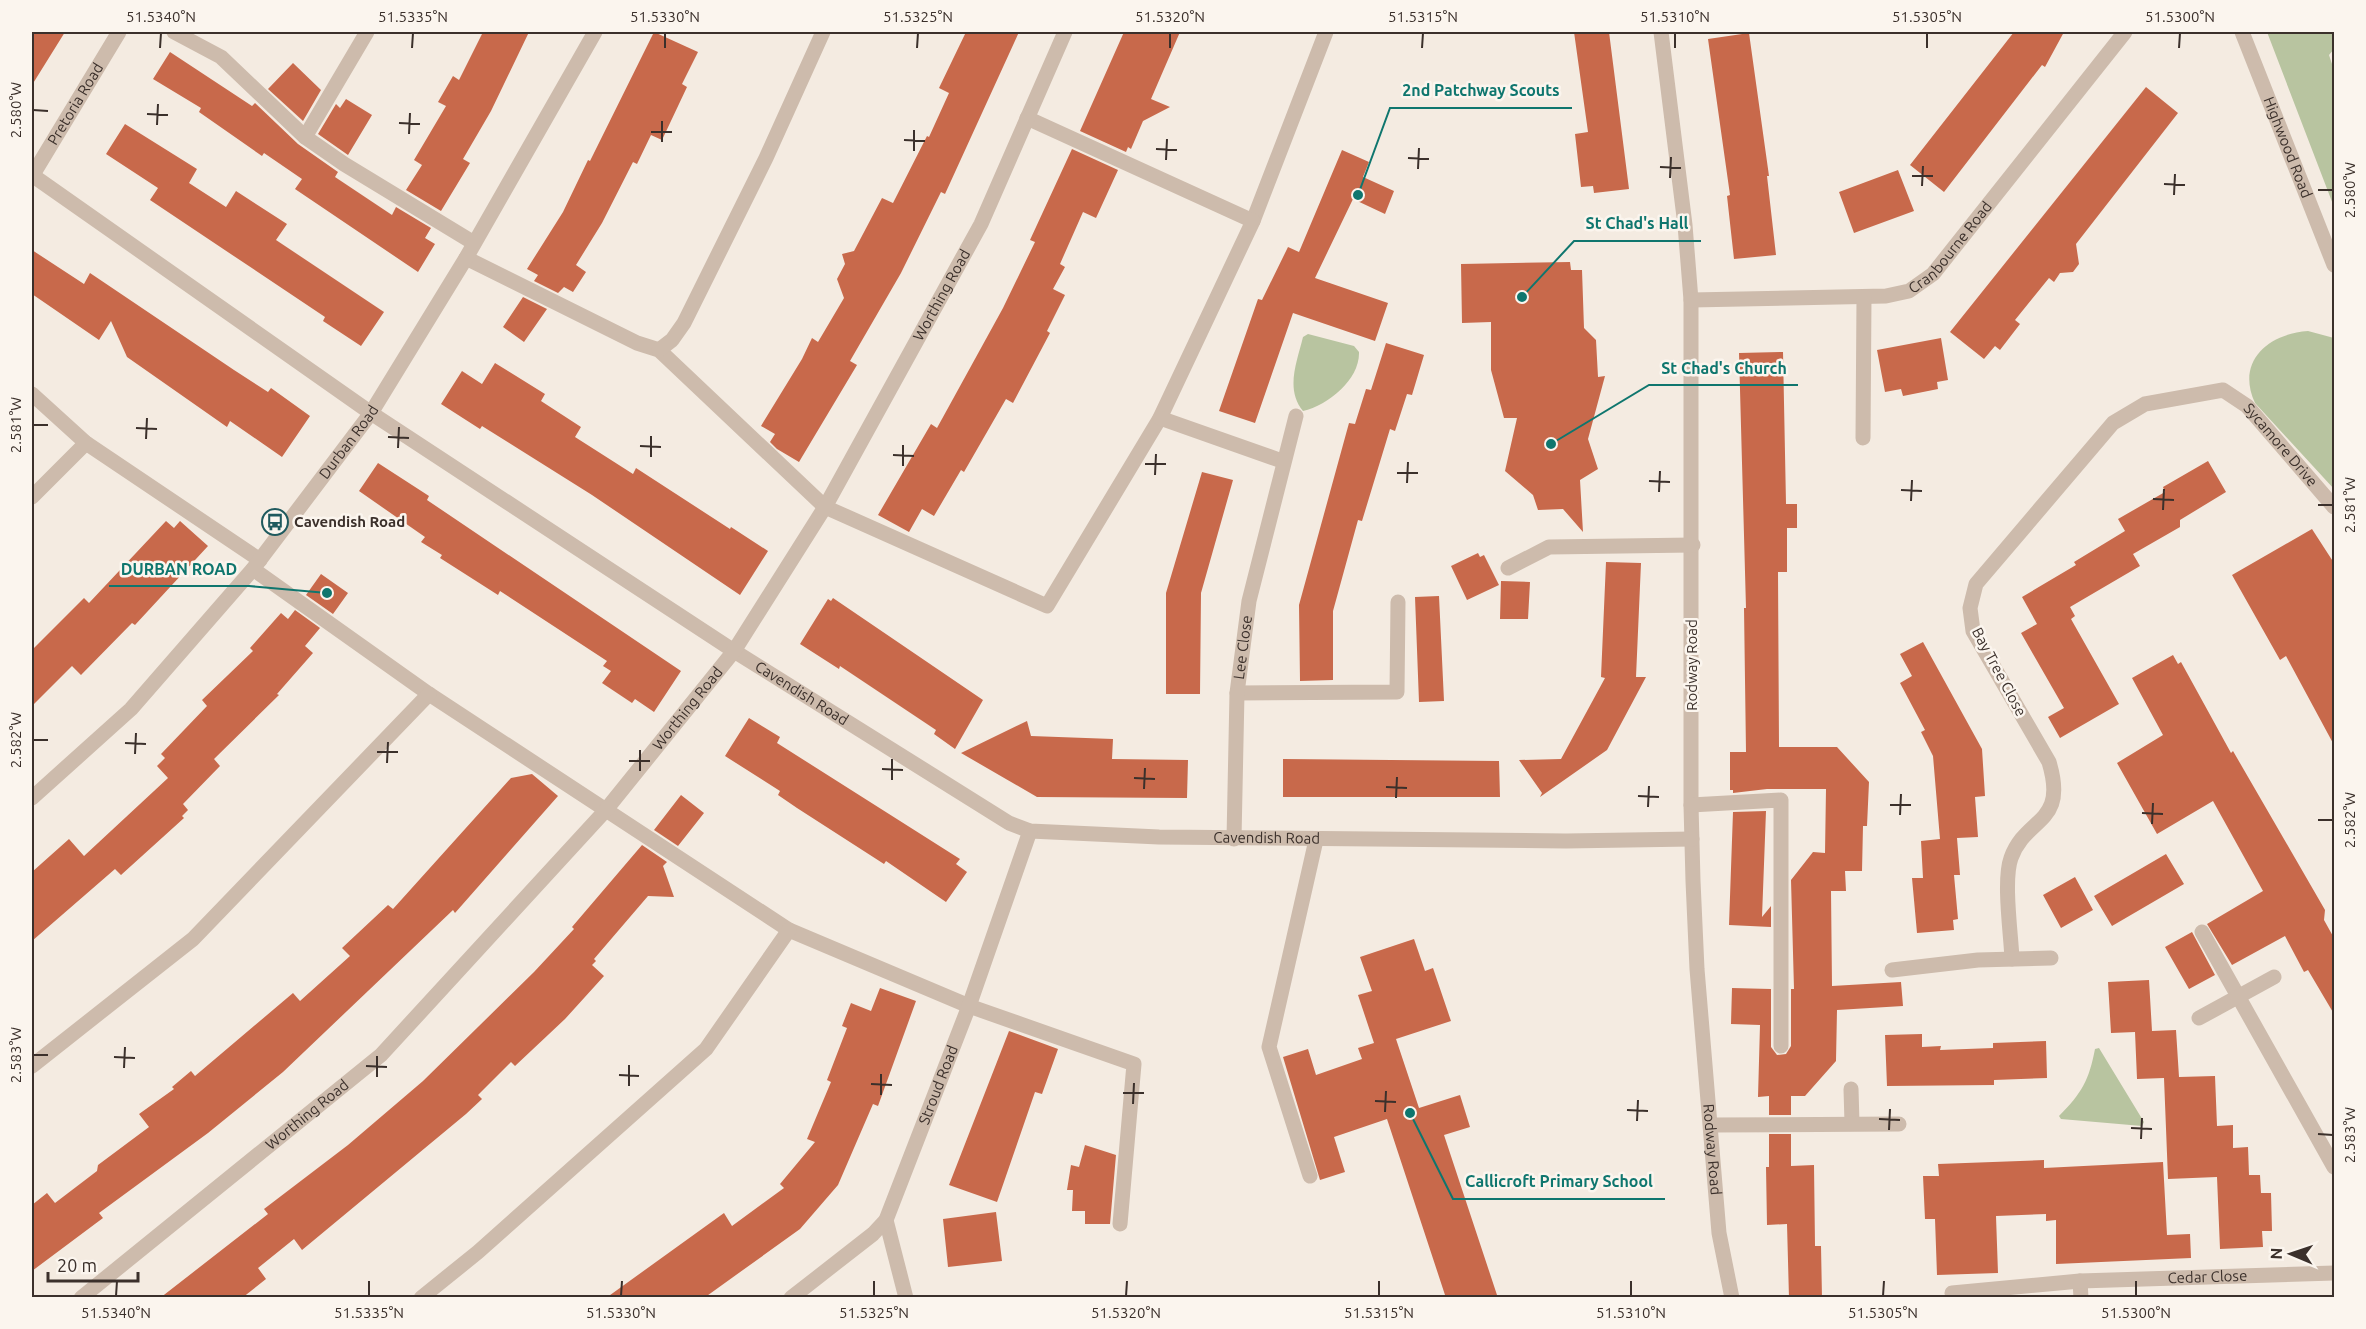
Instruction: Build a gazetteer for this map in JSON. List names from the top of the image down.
{
  "streets": {
    "street": [
      "Pretoria Road",
      "Highwood Road",
      "Cranbourne Road",
      "Worthing Road",
      "Durban Road",
      "Sycamore Drive",
      "Lee Close",
      "Rodway Road",
      "Bay Tree Close",
      "Cavendish Road",
      "Stroud Road",
      "Cedar Close"
    ]
  },
  "crossings": [
    ["Pretoria Road", "Cavendish Road"],
    ["Cranbourne Road", "Rodway Road"],
    ["Worthing Road", "Cavendish Road"],
    ["Durban Road", "Cavendish Road"],
    ["Sycamore Drive", "Bay Tree Close"],
    ["Lee Close", "Cavendish Road"],
    ["Rodway Road", "Cavendish Road"],
    ["Cavendish Road", "Stroud Road"]
  ],
  "places": {
    "other": [
      "2nd Patchway Scouts",
      "St Chad's Hall",
      "St Chad's Church",
      "DURBAN ROAD",
      "Callicroft Primary School"
    ],
    "bus stop": ["Cavendish Road"]
  },
  "scale_bar": "20 m",
  "north": "left",
  "coordinates": [
    "51.5340°N",
    "51.5335°N",
    "51.5330°N",
    "51.5325°N",
    "51.5320°N",
    "51.5315°N",
    "51.5310°N",
    "51.5305°N",
    "51.5300°N",
    "2.580°W",
    "2.581°W",
    "2.582°W",
    "2.583°W"
  ]
}
